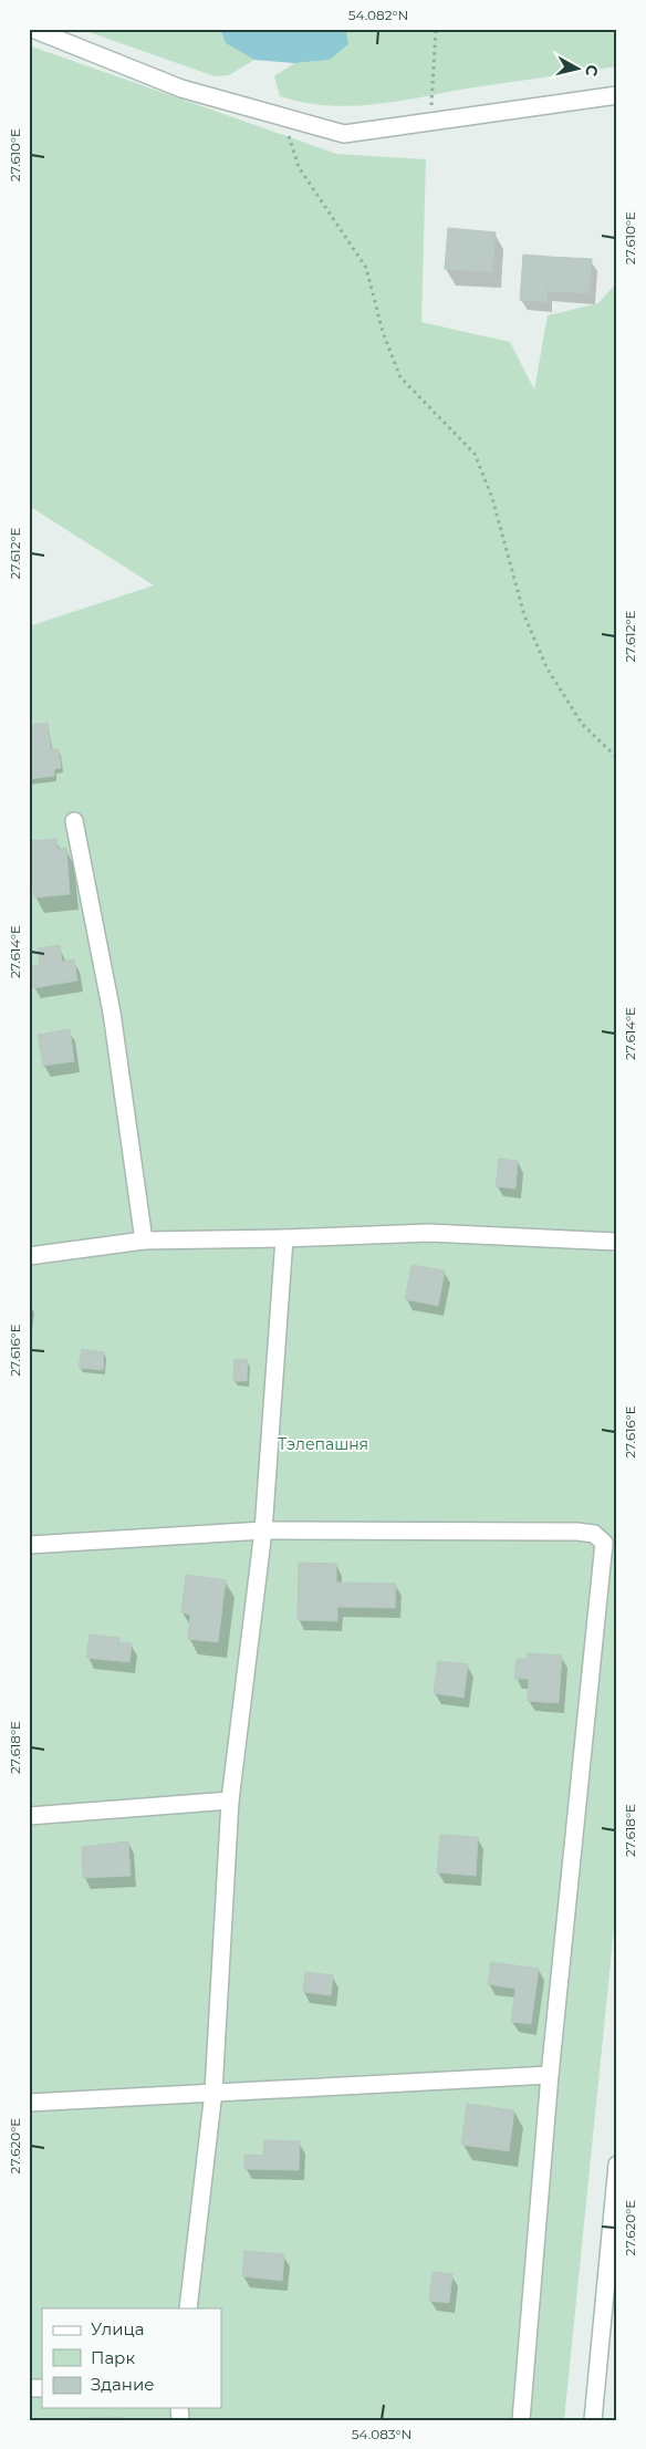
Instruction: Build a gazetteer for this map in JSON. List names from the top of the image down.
{
  "parks": ["Тэлепашня"],
  "legend": ["Улица", "Парк", "Здание"],
  "north": "right",
  "coordinates": [
    "54.082°N",
    "27.610°E",
    "27.612°E",
    "27.614°E",
    "27.616°E",
    "27.618°E",
    "27.620°E",
    "54.083°N"
  ]
}
